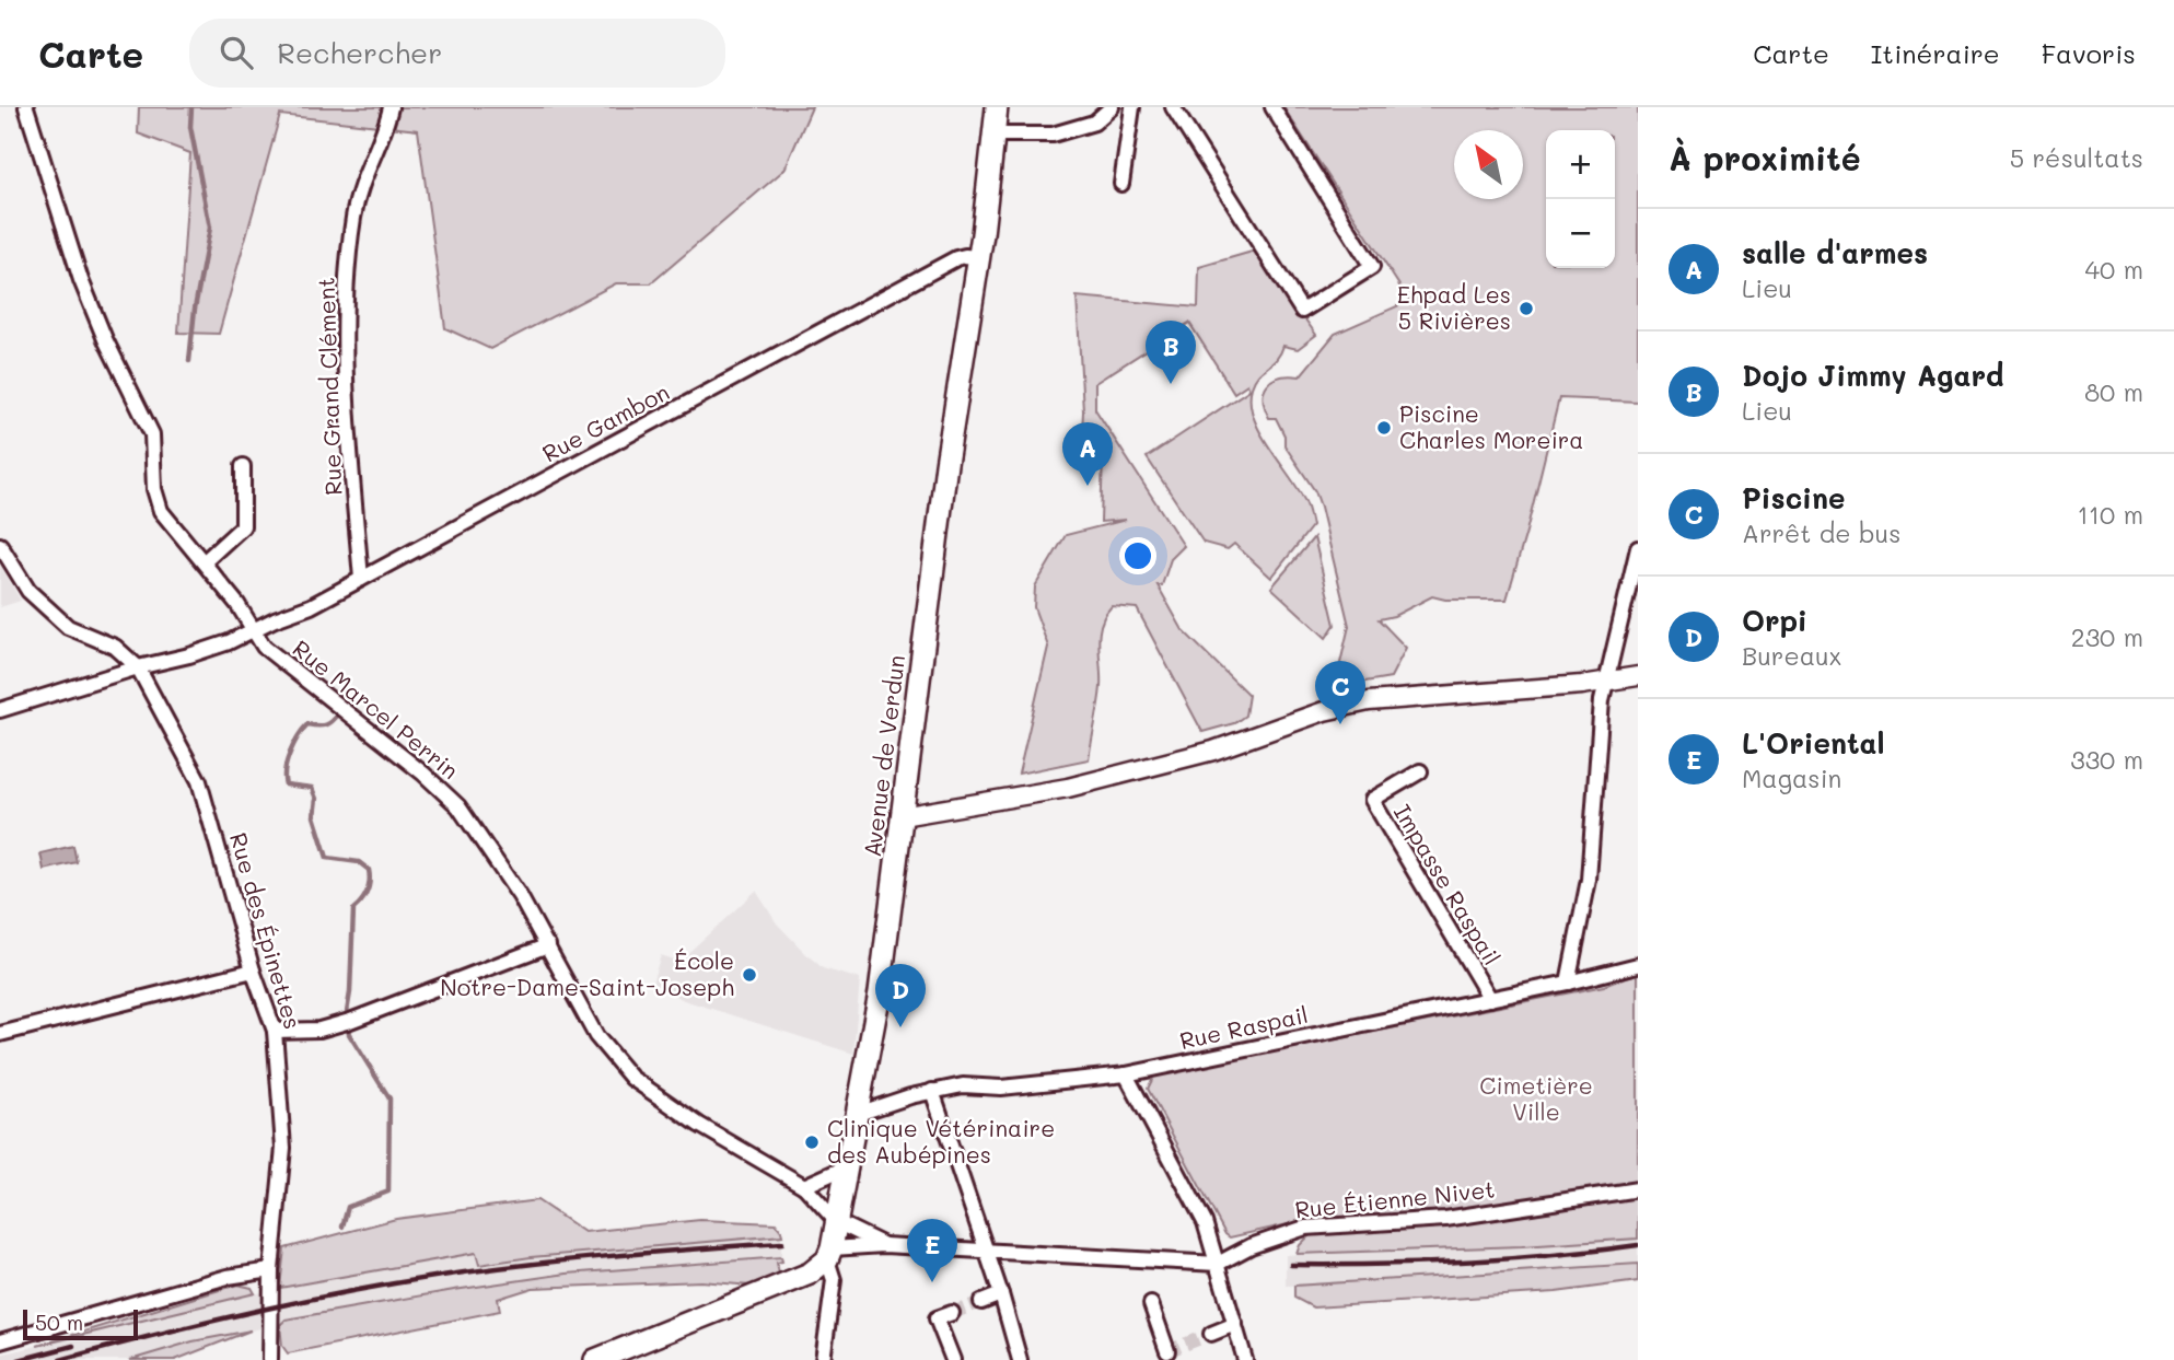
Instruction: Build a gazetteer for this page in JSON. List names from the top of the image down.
{
  "streets": {
    "main road": ["Avenue de Verdun"],
    "street": [
      "Rue Grand Clément",
      "Rue Gambon",
      "Rue Marcel Perrin",
      "Impasse Raspail",
      "Rue des Épinettes",
      "Rue Raspail",
      "Rue Étienne Nivet"
    ]
  },
  "crossings": [
    ["Rue Grand Clément", "Rue Gambon"],
    ["Rue Gambon", "Rue Marcel Perrin"],
    ["Rue Gambon", "Avenue de Verdun"],
    ["Rue Gambon", "Rue des Épinettes"],
    ["Rue Marcel Perrin", "Avenue de Verdun"],
    ["Avenue de Verdun", "Rue Raspail"],
    ["Impasse Raspail", "Rue Raspail"]
  ],
  "parks": ["Cimetière Ville"],
  "places": [
    "Ehpad Les 5 Rivières",
    "Piscine Charles Moreira",
    "École Notre-Dame-Saint-Joseph",
    "Clinique Vétérinaire des Aubépines"
  ],
  "scale_bar": "50 m",
  "north": "top left",
  "page": {
    "header": "Carte",
    "search": "Rechercher",
    "nav": ["Carte", "Itinéraire", "Favoris"],
    "heading": ["À proximité", "5 résultats"],
    "map_buttons": ["+", "−"],
    "list": [
      {
        "mark": "A",
        "name": "salle d'armes",
        "note": "Lieu",
        "value": "40 m"
      },
      {
        "mark": "B",
        "name": "Dojo Jimmy Agard",
        "note": "Lieu",
        "value": "80 m"
      },
      {
        "mark": "C",
        "name": "Piscine",
        "note": "Arrêt de bus",
        "value": "110 m"
      },
      {
        "mark": "D",
        "name": "Orpi",
        "note": "Bureaux",
        "value": "230 m"
      },
      {
        "mark": "E",
        "name": "L'Oriental",
        "note": "Magasin",
        "value": "330 m"
      }
    ],
    "pins": [
      "B",
      "A",
      "C",
      "D",
      "E"
    ],
    "scale": "50 m"
  }
}
